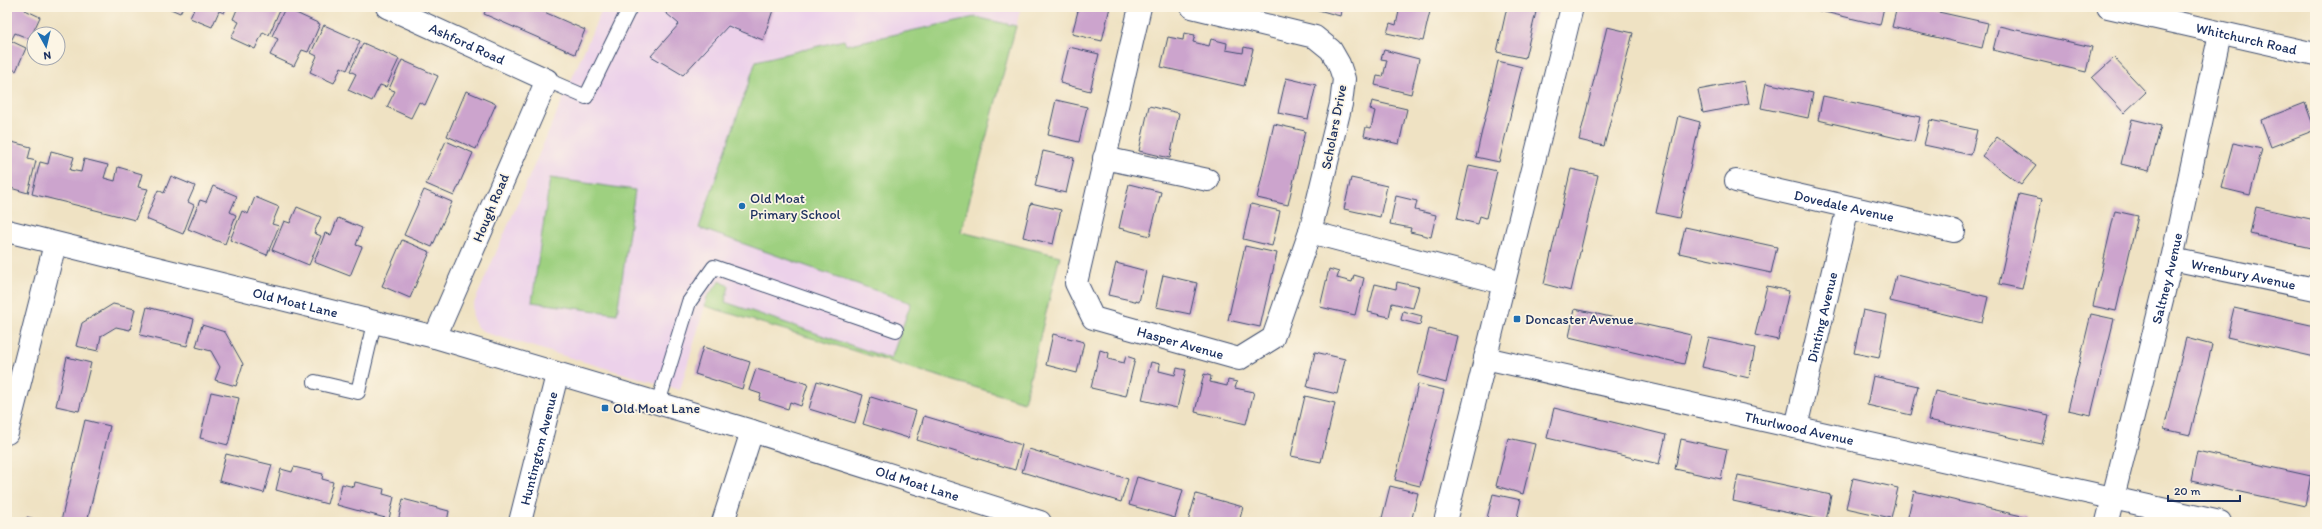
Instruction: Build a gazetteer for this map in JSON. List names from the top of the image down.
{
  "streets": {
    "street": [
      "Whitchurch Road",
      "Ashford Road",
      "Scholars Drive",
      "Dovedale Avenue",
      "Hough Road",
      "Wrenbury Avenue",
      "Saltney Avenue",
      "Old Moat Lane",
      "Dinting Avenue",
      "Hasper Avenue",
      "Thurlwood Avenue",
      "Huntington Avenue"
    ]
  },
  "crossings": [
    ["Whitchurch Road", "Saltney Avenue"],
    ["Ashford Road", "Hough Road"],
    ["Scholars Drive", "Hasper Avenue"],
    ["Dovedale Avenue", "Dinting Avenue"],
    ["Hough Road", "Old Moat Lane"],
    ["Wrenbury Avenue", "Saltney Avenue"],
    ["Saltney Avenue", "Thurlwood Avenue"],
    ["Old Moat Lane", "Huntington Avenue"],
    ["Dinting Avenue", "Thurlwood Avenue"]
  ],
  "places": {
    "other": ["Old Moat Primary School"],
    "transit": ["Doncaster Avenue", "Old Moat Lane"]
  },
  "scale_bar": "20 m",
  "north": "bottom"
}
